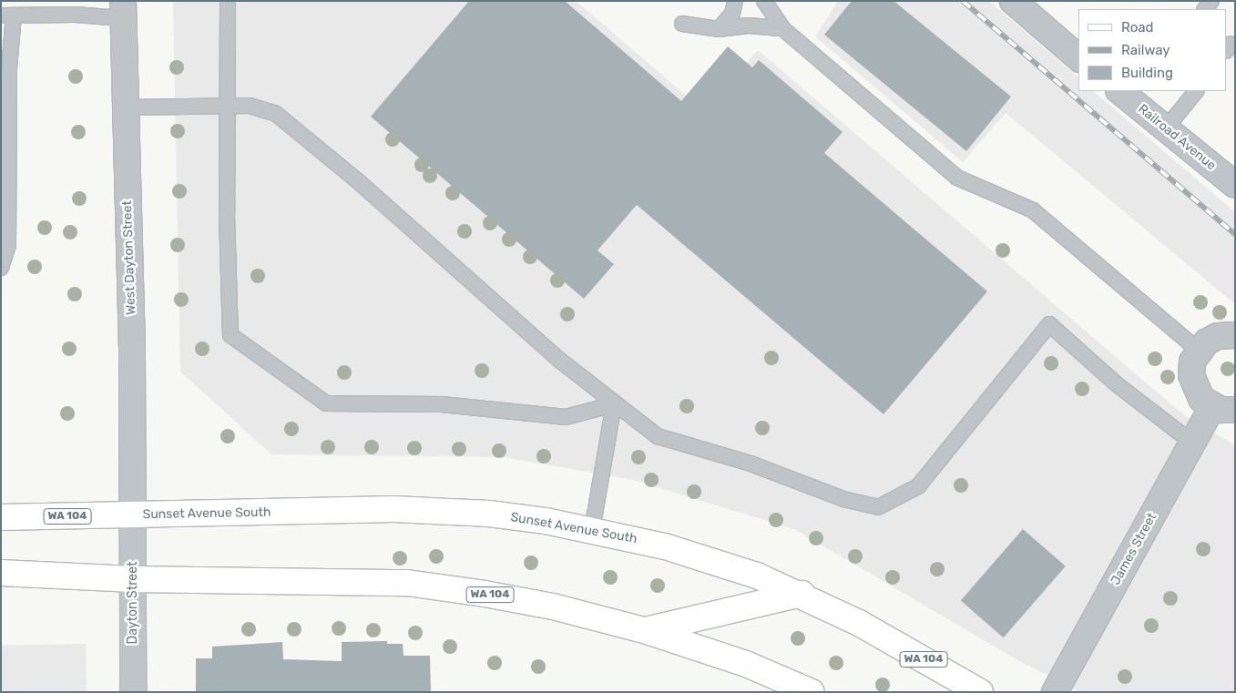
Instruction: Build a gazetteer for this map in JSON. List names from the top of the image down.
{
  "streets": {
    "main road": ["Sunset Avenue South", "WA 104"],
    "street": [
      "Railroad Avenue",
      "West Dayton Street",
      "James Street",
      "Dayton Street"
    ]
  },
  "crossings": [
    ["West Dayton Street", "Sunset Avenue South"],
    ["West Dayton Street", "WA 104"],
    ["West Dayton Street", "Dayton Street"],
    ["Sunset Avenue South", "WA 104"],
    ["Sunset Avenue South", "Dayton Street"],
    ["WA 104", "Dayton Street"]
  ],
  "legend": ["Road", "Railway", "Building"]
}
